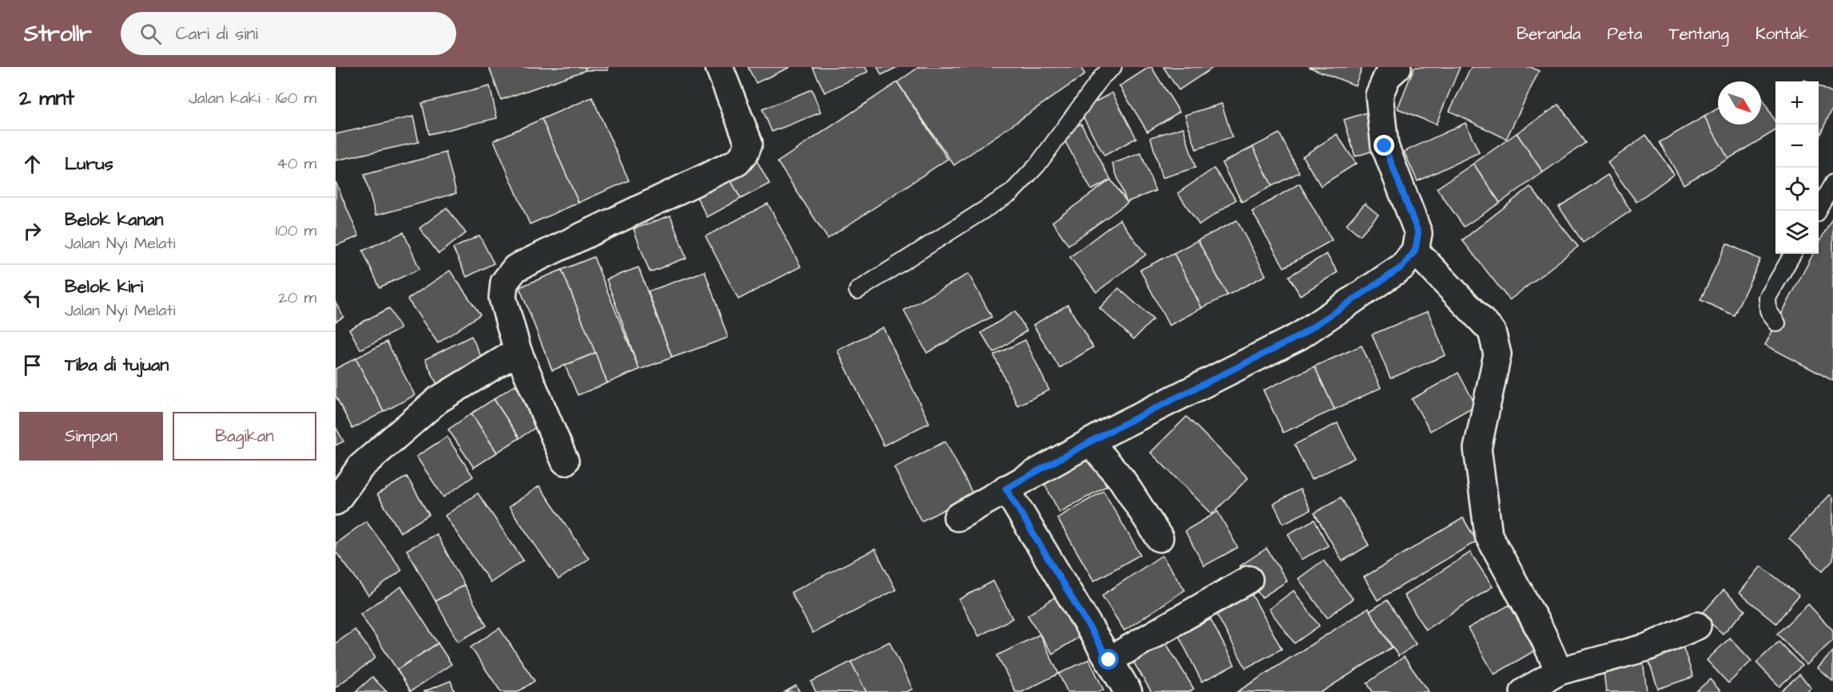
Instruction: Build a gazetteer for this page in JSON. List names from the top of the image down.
{
  "north": "bottom right",
  "page": {
    "header": "Strollr",
    "search": "Cari di sini",
    "nav": [
      "Beranda",
      "Peta",
      "Tentang",
      "Kontak"
    ],
    "heading": ["2 mnt", "Jalan kaki · 160 m"],
    "map_buttons": ["+", "−"],
    "list": [
      ["Lurus", "40 m"],
      ["Belok kanan", "Jalan Nyi Melati", "100 m"],
      ["Belok kiri", "Jalan Nyi Melati", "20 m"],
      "Tiba di tujuan"
    ],
    "buttons": ["Simpan", "Bagikan"]
  }
}
